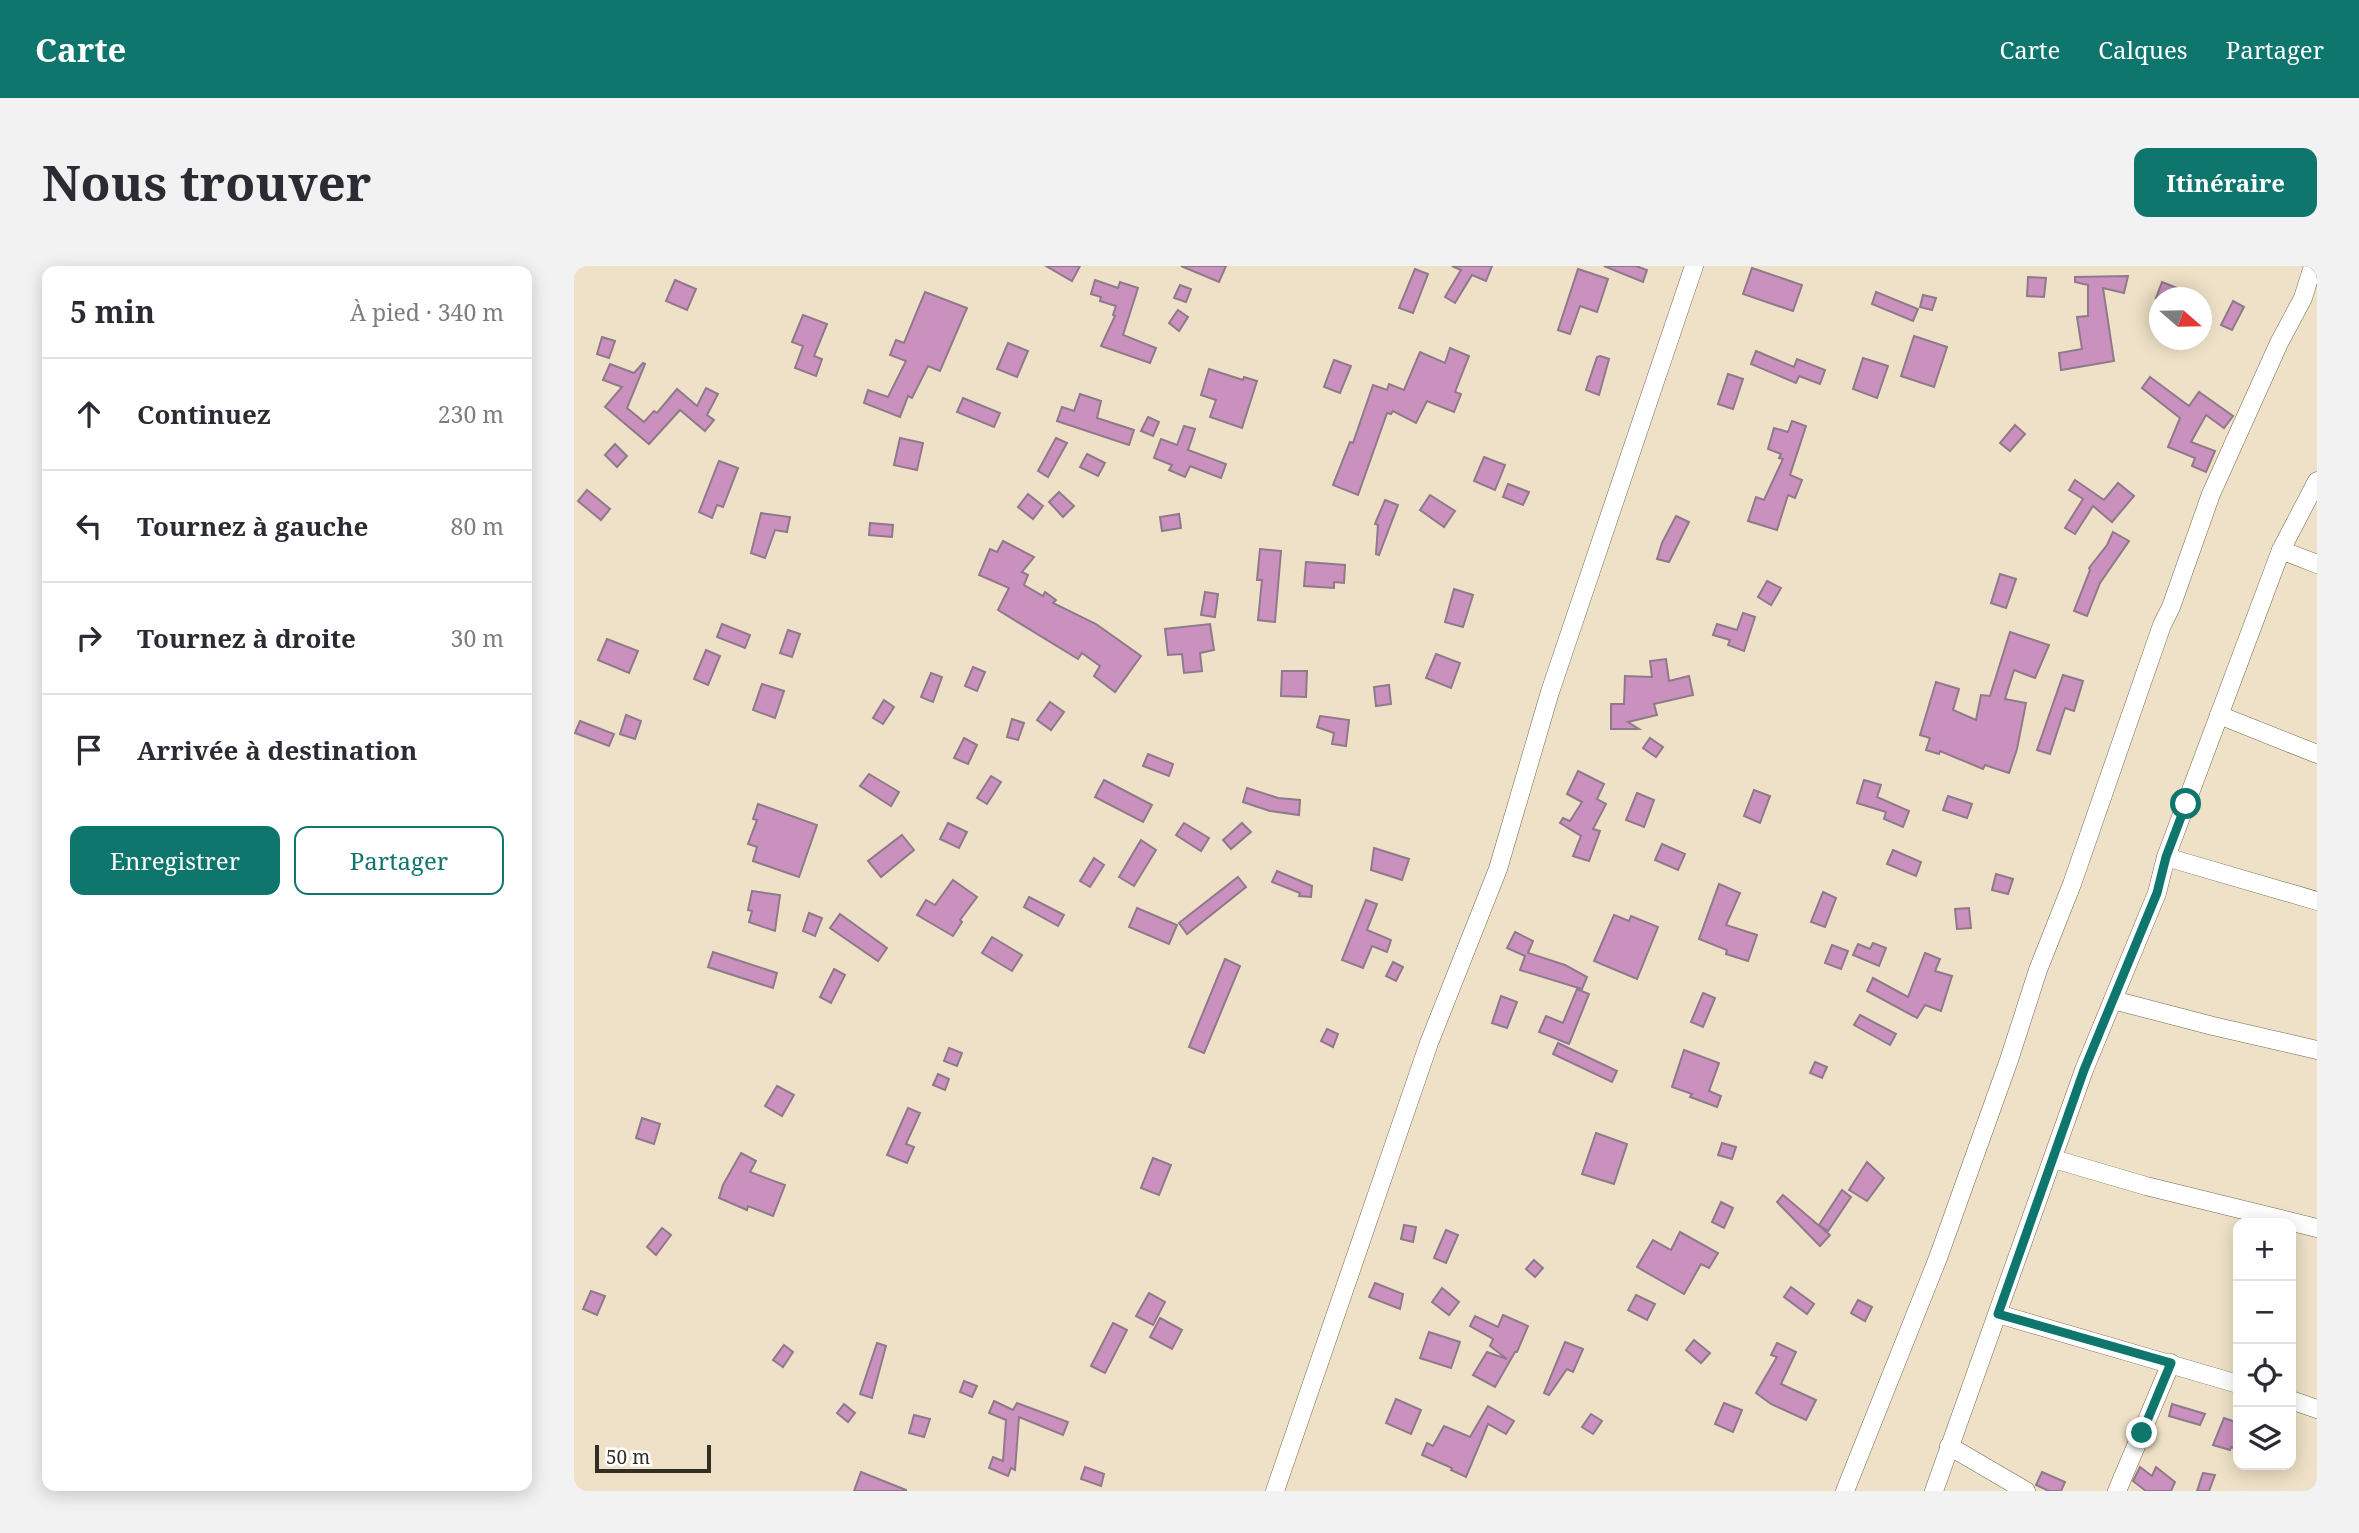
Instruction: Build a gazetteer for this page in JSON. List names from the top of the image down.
{
  "scale_bar": "50 m",
  "north": "right",
  "page": {
    "header": "Carte",
    "nav": ["Carte", "Calques", "Partager"],
    "buttons": [
      "Itinéraire",
      ["Enregistrer", "Partager"]
    ],
    "title": "Nous trouver",
    "heading": ["5 min", "À pied · 340 m"],
    "list": [
      ["Continuez", "230 m"],
      ["Tournez à gauche", "80 m"],
      ["Tournez à droite", "30 m"],
      "Arrivée à destination"
    ],
    "map_buttons": ["+", "−"],
    "scale": "50 m"
  }
}
